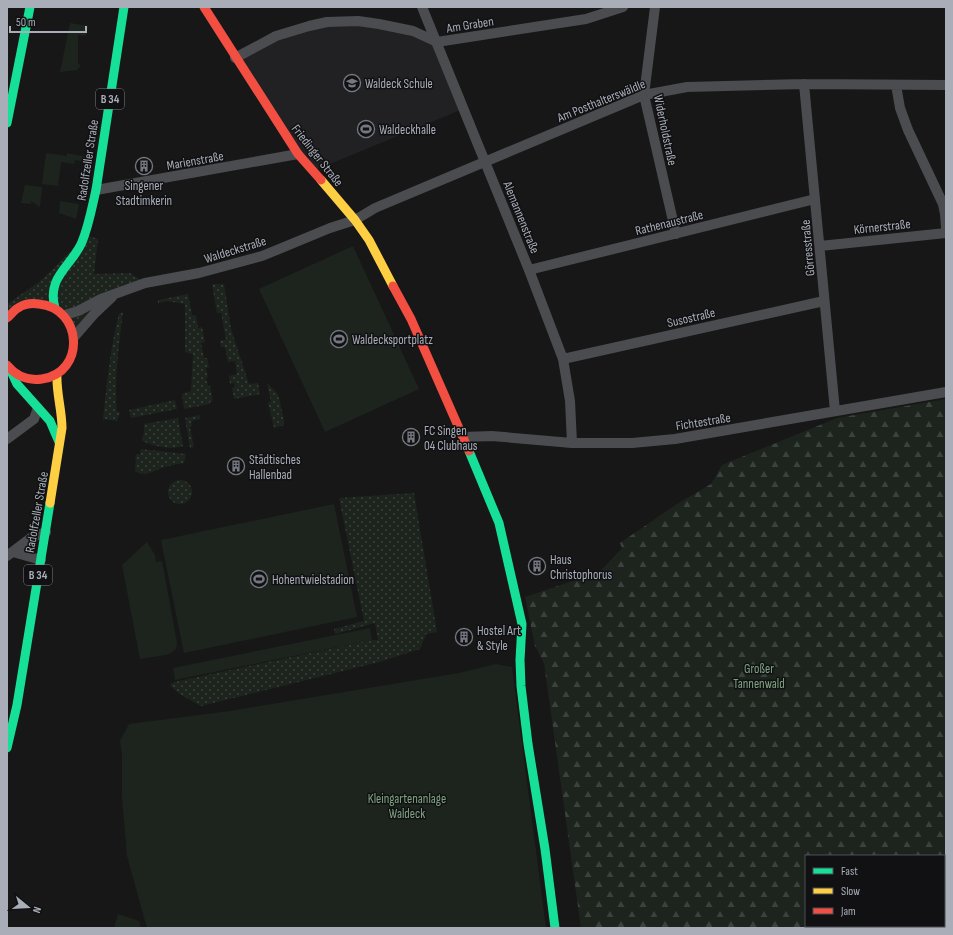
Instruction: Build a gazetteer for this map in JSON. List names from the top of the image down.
{
  "streets": {
    "main road": ["B 34", "Friedinger Straße", "Radolfzeller Straße"],
    "street": [
      "Am Graben",
      "Am Posthalterswäldle",
      "Widerholdstraße",
      "Marienstraße",
      "Alemannenstraße",
      "Rathenaustraße",
      "Körnerstraße",
      "Görresstraße",
      "Waldeckstraße",
      "Susostraße",
      "Fichtestraße"
    ]
  },
  "crossings": [
    ["Am Graben", "Alemannenstraße"],
    ["Am Posthalterswäldle", "Widerholdstraße"],
    ["Am Posthalterswäldle", "Friedinger Straße"],
    ["Am Posthalterswäldle", "Alemannenstraße"],
    ["Am Posthalterswäldle", "Görresstraße"],
    ["Am Posthalterswäldle", "Waldeckstraße"],
    ["Widerholdstraße", "Rathenaustraße"],
    ["Friedinger Straße", "Marienstraße"],
    ["Friedinger Straße", "Waldeckstraße"],
    ["Friedinger Straße", "Fichtestraße"],
    ["Radolfzeller Straße", "Marienstraße"],
    ["Alemannenstraße", "Rathenaustraße"],
    ["Alemannenstraße", "Susostraße"],
    ["Alemannenstraße", "Fichtestraße"],
    ["Rathenaustraße", "Görresstraße"],
    ["Körnerstraße", "Görresstraße"],
    ["Görresstraße", "Susostraße"],
    ["Görresstraße", "Fichtestraße"]
  ],
  "parks": ["Großer Tannenwald", "Kleingartenanlage Waldeck"],
  "places": {
    "school or university": ["Waldeck Schule"],
    "sports": ["Waldeckhalle", "Waldecksportplatz", "Hohentwielstadion"],
    "building": [
      "Singener Stadtimkerin",
      "FC Singen 04 Clubhaus",
      "Städtisches Hallenbad",
      "Haus Christophorus",
      "Hostel Art & Style"
    ]
  },
  "legend": ["Fast", "Slow", "Jam"],
  "scale_bar": "50 m",
  "north": "right"
}
